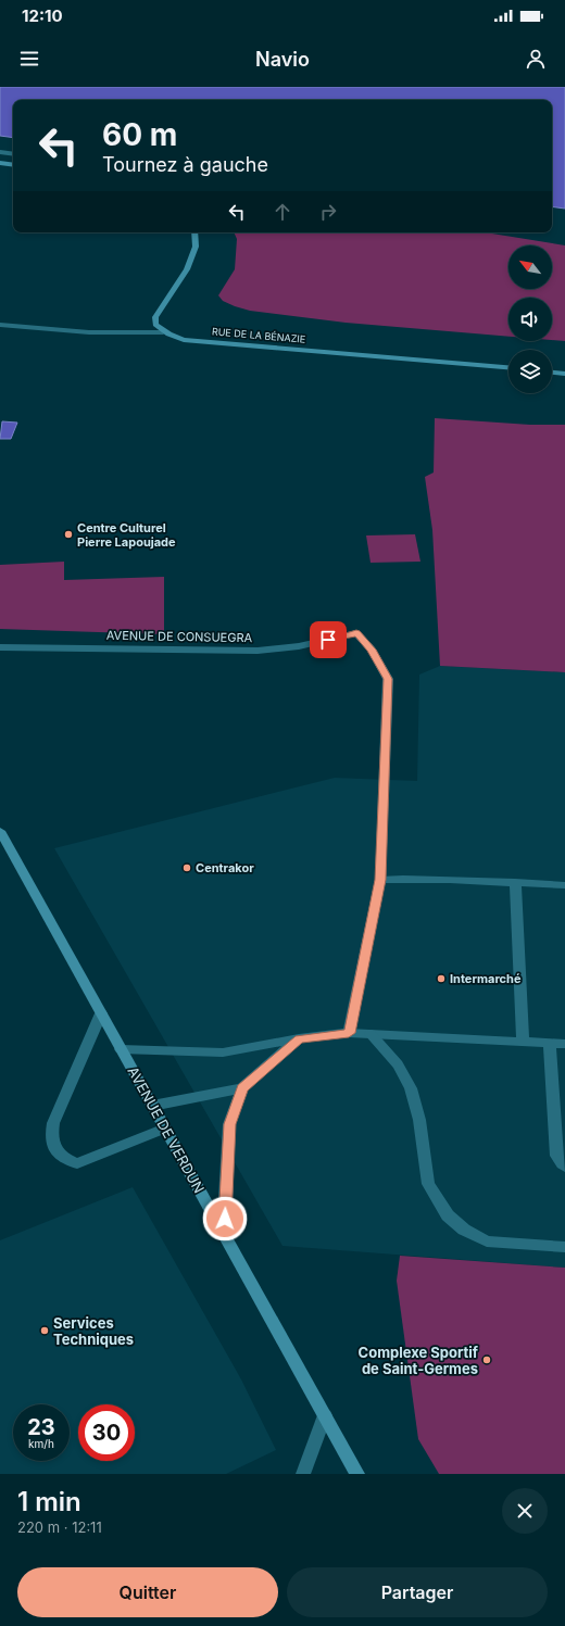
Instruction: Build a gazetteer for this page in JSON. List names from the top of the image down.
{
  "streets": {
    "street": ["RUE DE LA BÉNAZIE", "AVENUE DE CONSUEGRA", "AVENUE DE VERDUN"]
  },
  "places": [
    "Centre Culturel Pierre Lapoujade",
    "Centrakor",
    "Intermarché",
    "Services Techniques",
    "Complexe Sportif de Saint-Germes"
  ],
  "north": "top left",
  "page": {
    "status": "12:10",
    "header": "Navio",
    "turn": ["60 m", "Tournez à gauche"],
    "speed": "23 km/h",
    "limit": "30",
    "heading": ["1 min", "220 m · 12:11"],
    "buttons": ["Quitter", "Partager"]
  }
}
